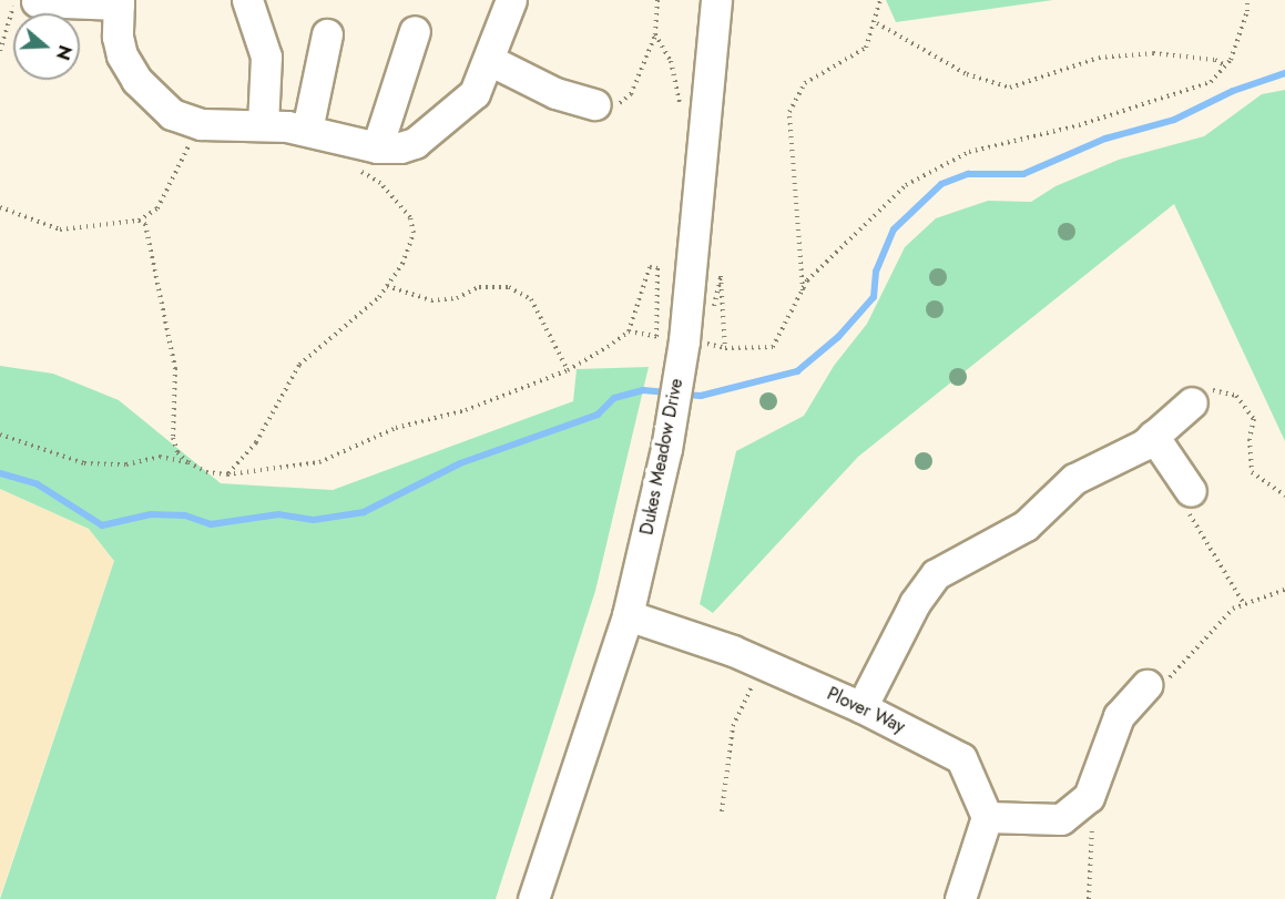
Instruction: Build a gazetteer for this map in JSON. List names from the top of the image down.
{
  "streets": {
    "street": ["Dukes Meadow Drive", "Plover Way"]
  },
  "crossings": [
    ["Dukes Meadow Drive", "Plover Way"]
  ],
  "north": "right"
}
